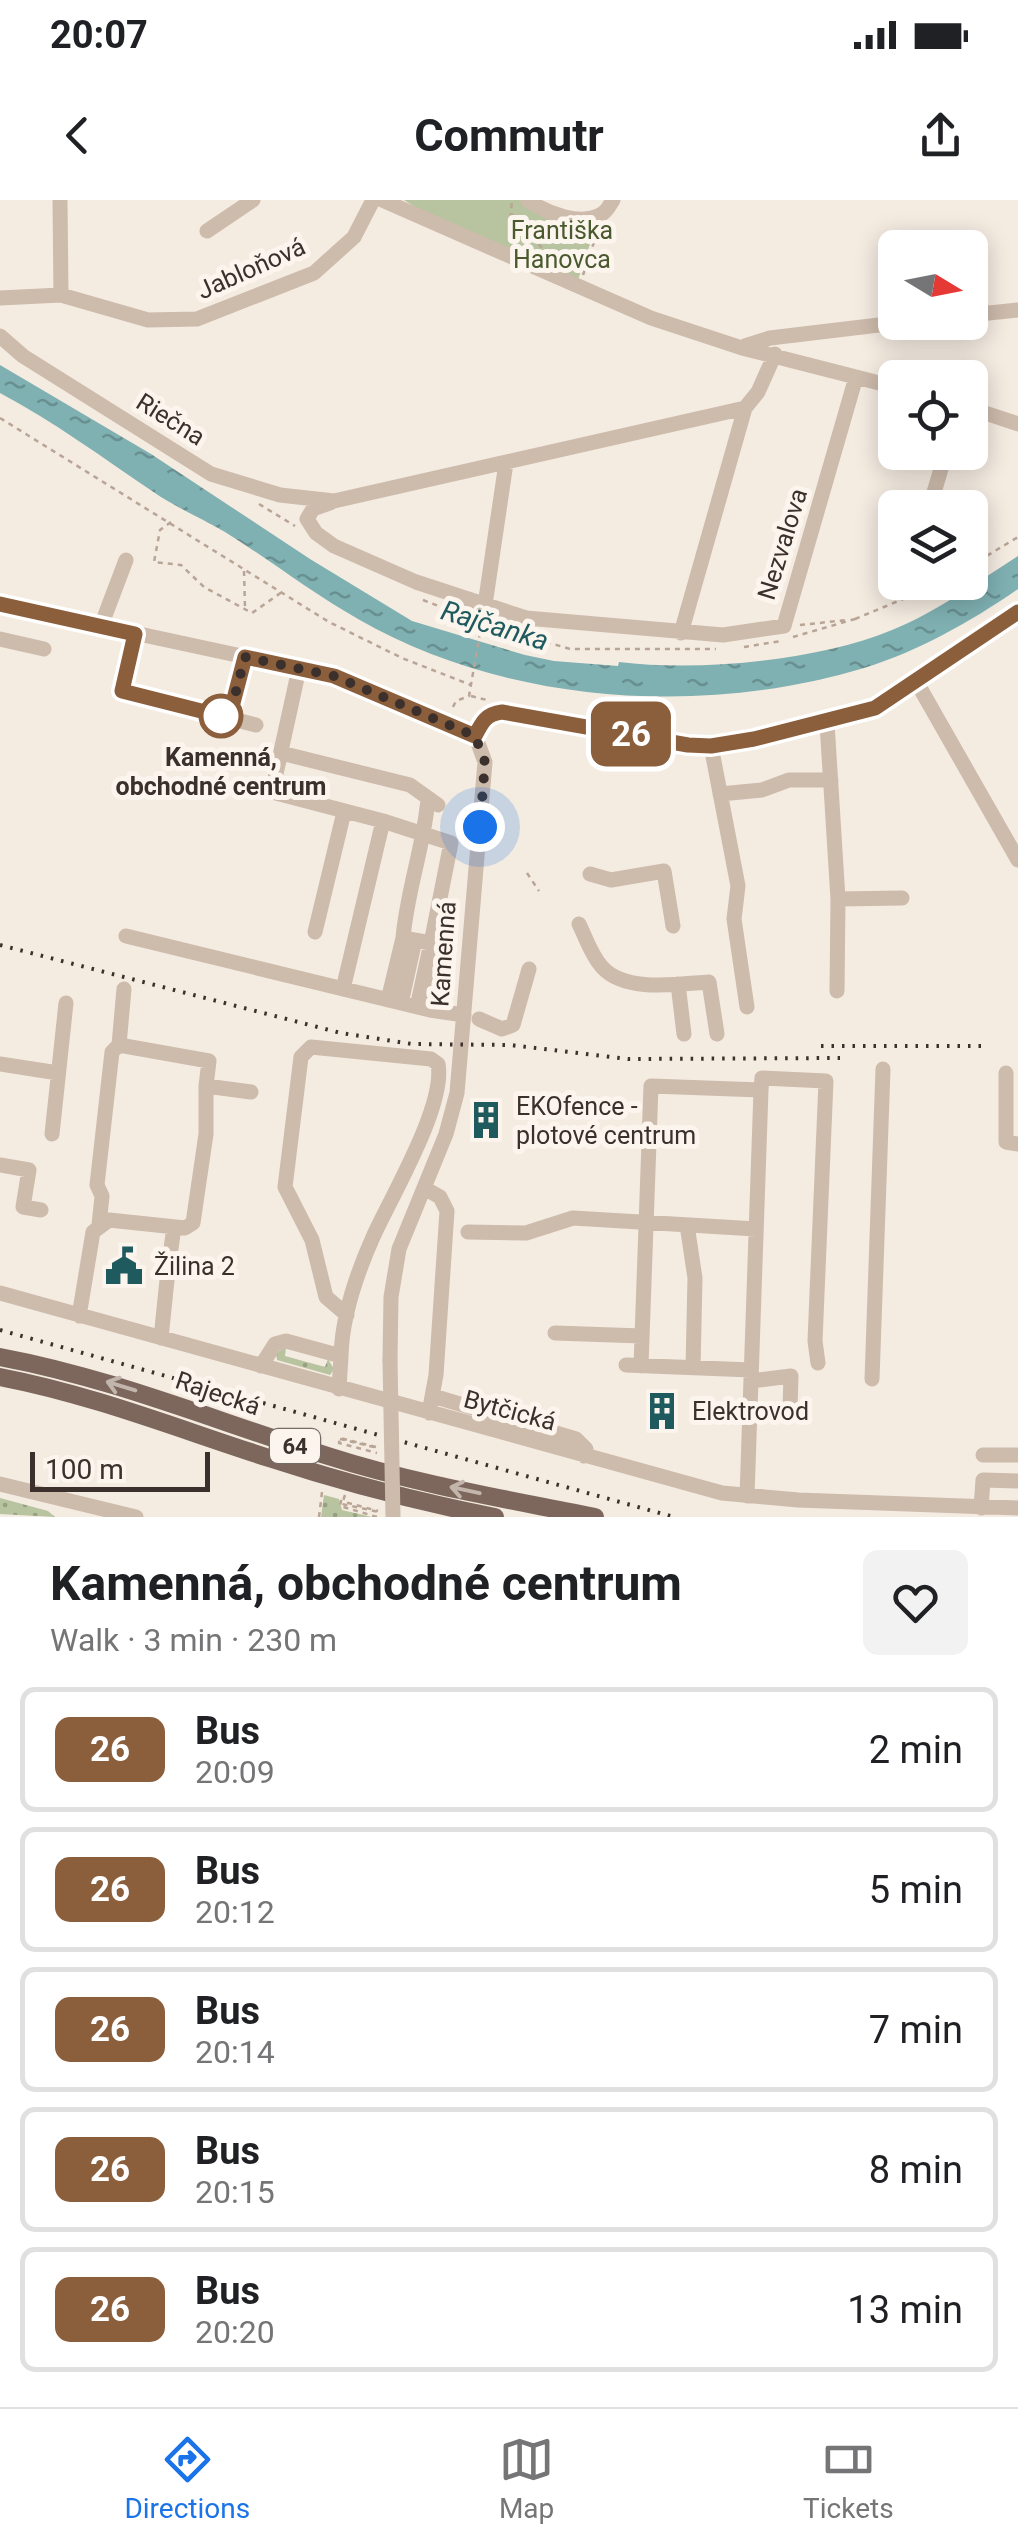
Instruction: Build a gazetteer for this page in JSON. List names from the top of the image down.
{
  "streets": {
    "main road": ["Rajecká", "64"],
    "street": [
      "Jabloňová",
      "Riečna",
      "Nezvalova",
      "Kamenná",
      "Bytčická"
    ]
  },
  "water": ["Rajčanka"],
  "parks": ["Františka Hanovca"],
  "places": {
    "other": ["Kamenná, obchodné centrum"],
    "building": ["EKOfence - plotové centrum", "Elektrovod"],
    "public building": ["Žilina 2"]
  },
  "lines": ["bus line 26"],
  "scale_bar": "100 m",
  "north": "right",
  "page": {
    "status": "20:07",
    "header": "Commutr",
    "on_map": "26",
    "scale": "100 m",
    "heading": ["Kamenná, obchodné centrum", "Walk · 3 min · 230 m"],
    "list": [
      {
        "mark": "26",
        "name": "Bus",
        "note": "20:09",
        "value": "2 min"
      },
      {
        "mark": "26",
        "name": "Bus",
        "note": "20:12",
        "value": "5 min"
      },
      {
        "mark": "26",
        "name": "Bus",
        "note": "20:14",
        "value": "7 min"
      },
      {
        "mark": "26",
        "name": "Bus",
        "note": "20:15",
        "value": "8 min"
      },
      {
        "mark": "26",
        "name": "Bus",
        "note": "20:20",
        "value": "13 min"
      }
    ],
    "tabs": ["Directions", "Map", "Tickets"]
  }
}
